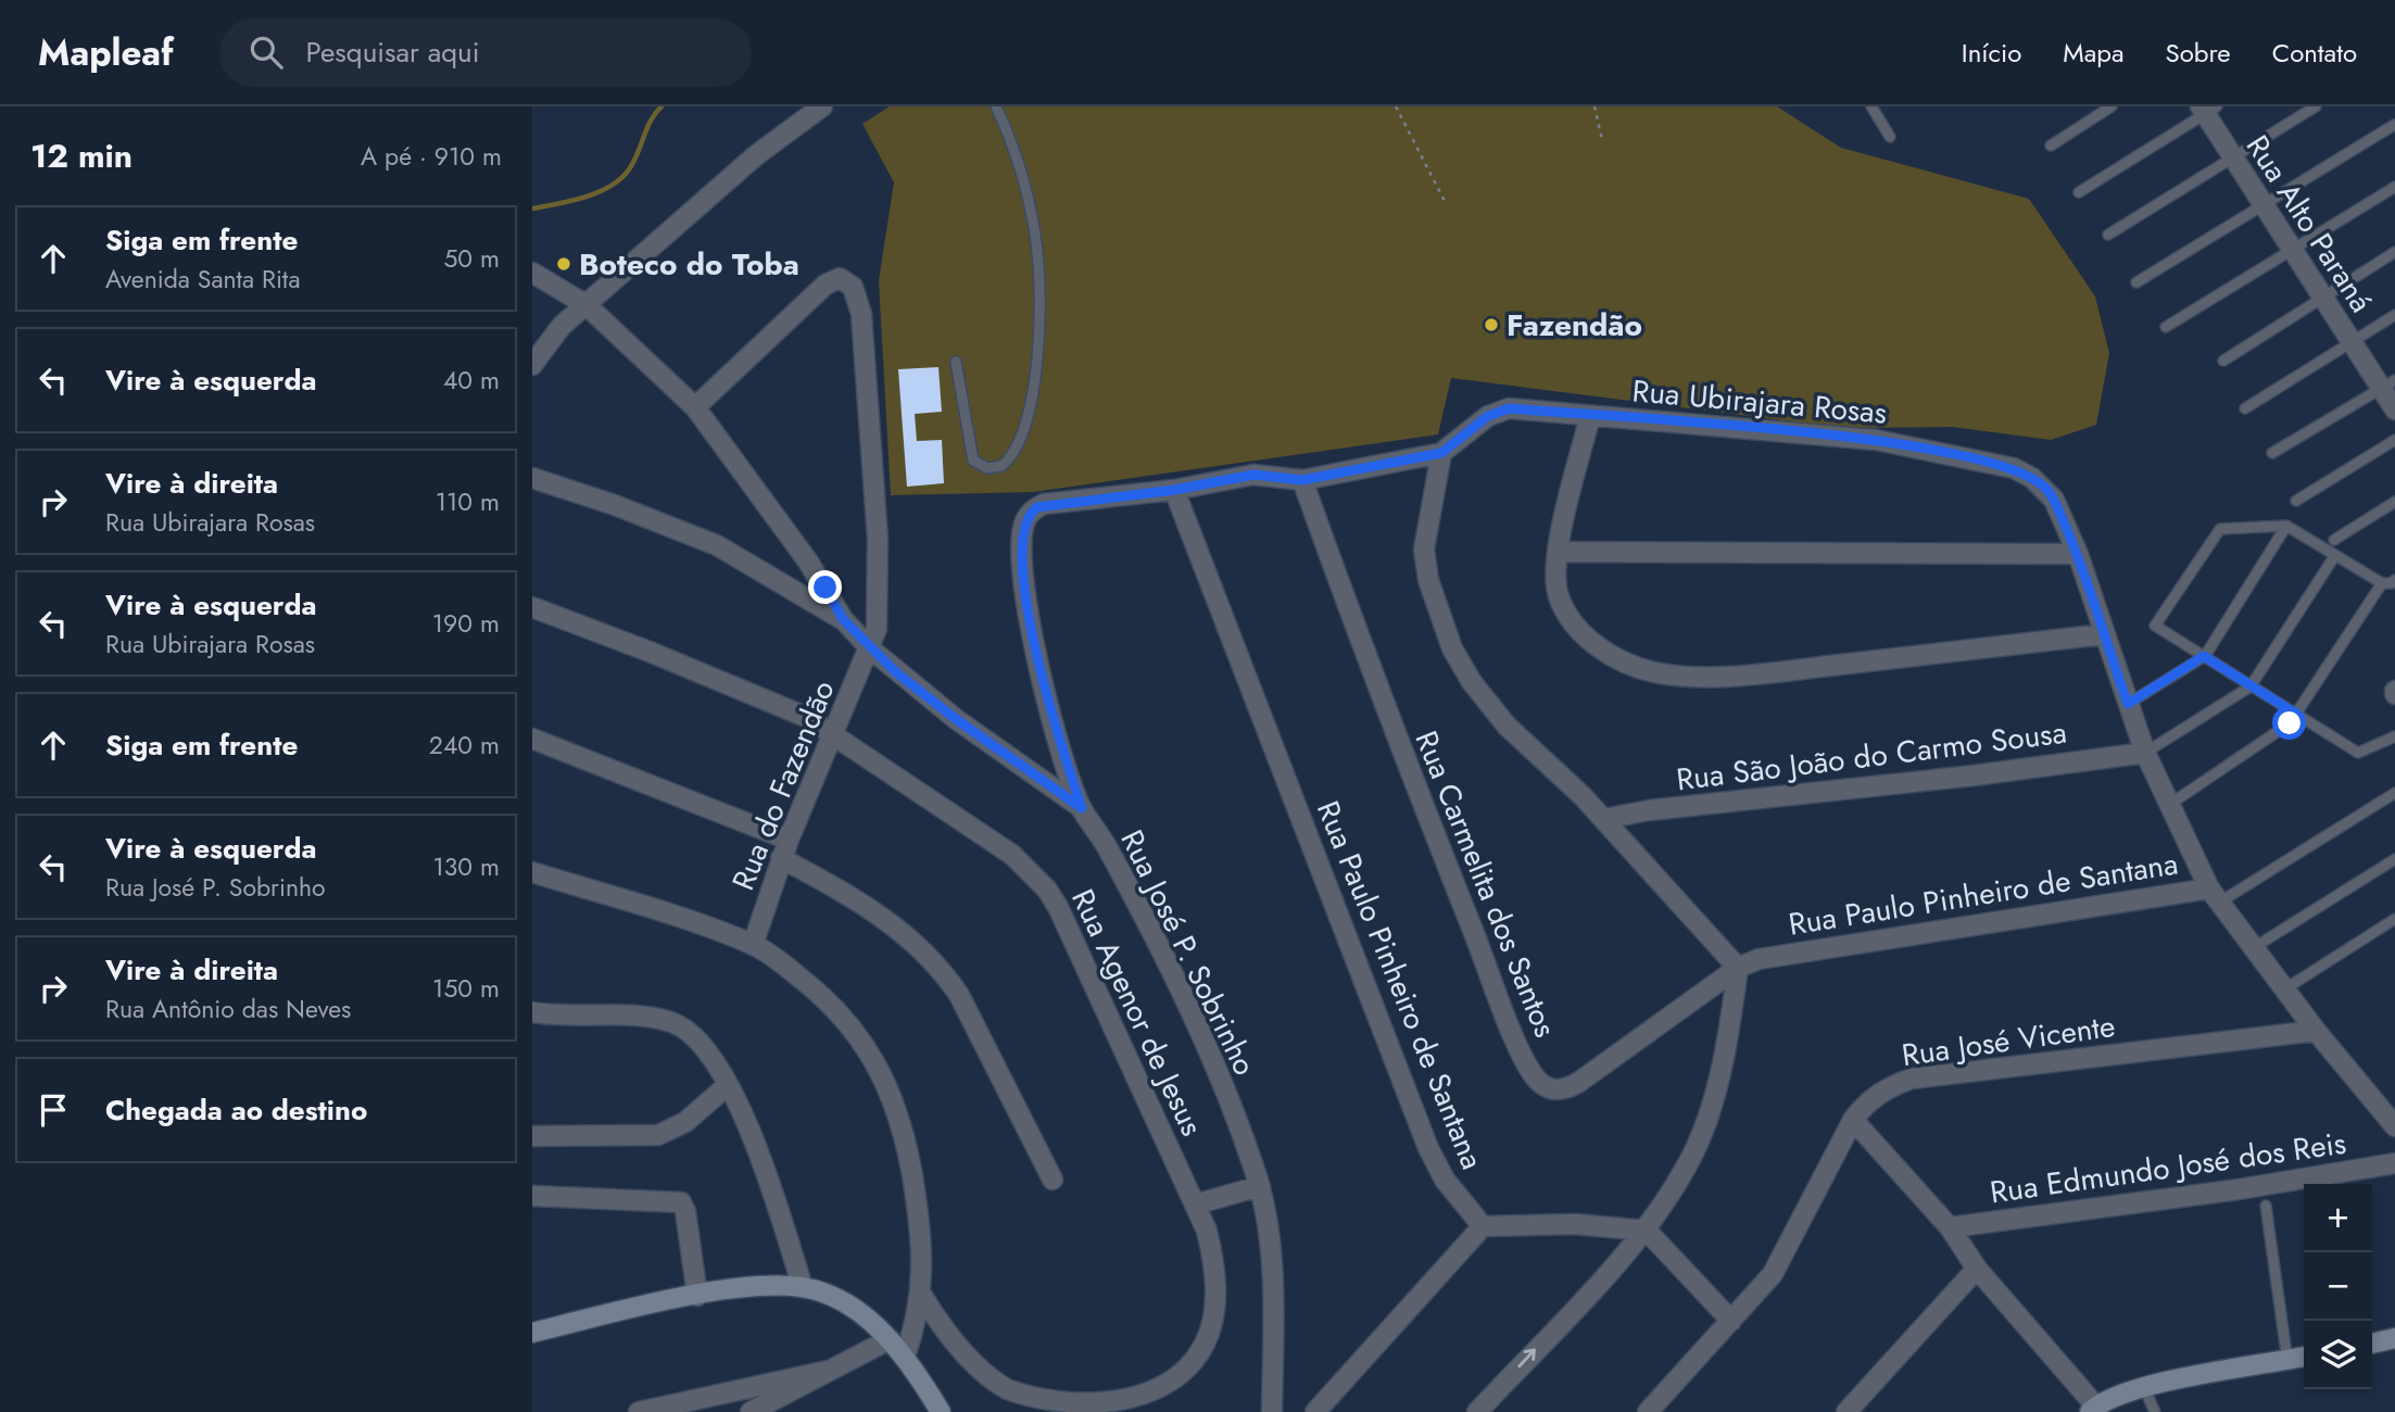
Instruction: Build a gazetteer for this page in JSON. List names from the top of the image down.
{
  "streets": {
    "street": [
      "Rua Alto Paraná",
      "Rua Ubirajara Rosas",
      "Rua São João do Carmo Sousa",
      "Rua do Fazendão",
      "Rua Carmelita dos Santos",
      "Rua Paulo Pinheiro de Santana",
      "Rua José P. Sobrinho",
      "Rua Agenor de Jesus",
      "Rua José Vicente",
      "Rua Edmundo José dos Reis"
    ]
  },
  "crossings": [
    ["Rua Ubirajara Rosas", "Rua São João do Carmo Sousa"],
    ["Rua Ubirajara Rosas", "Rua Paulo Pinheiro de Santana"],
    ["Rua Ubirajara Rosas", "Rua José Vicente"],
    ["Rua do Fazendão", "Rua Agenor de Jesus"],
    ["Rua Carmelita dos Santos", "Rua Paulo Pinheiro de Santana"],
    ["Rua Paulo Pinheiro de Santana", "Rua José P. Sobrinho"]
  ],
  "places": ["Boteco do Toba", "Fazendão"],
  "page": {
    "header": "Mapleaf",
    "search": "Pesquisar aqui",
    "nav": [
      "Início",
      "Mapa",
      "Sobre",
      "Contato"
    ],
    "heading": ["12 min", "A pé · 910 m"],
    "list": [
      ["Siga em frente", "Avenida Santa Rita", "50 m"],
      ["Vire à esquerda", "40 m"],
      ["Vire à direita", "Rua Ubirajara Rosas", "110 m"],
      ["Vire à esquerda", "Rua Ubirajara Rosas", "190 m"],
      ["Siga em frente", "240 m"],
      ["Vire à esquerda", "Rua José P. Sobrinho", "130 m"],
      ["Vire à direita", "Rua Antônio das Neves", "150 m"],
      "Chegada ao destino"
    ],
    "map_buttons": ["+", "−"]
  }
}
